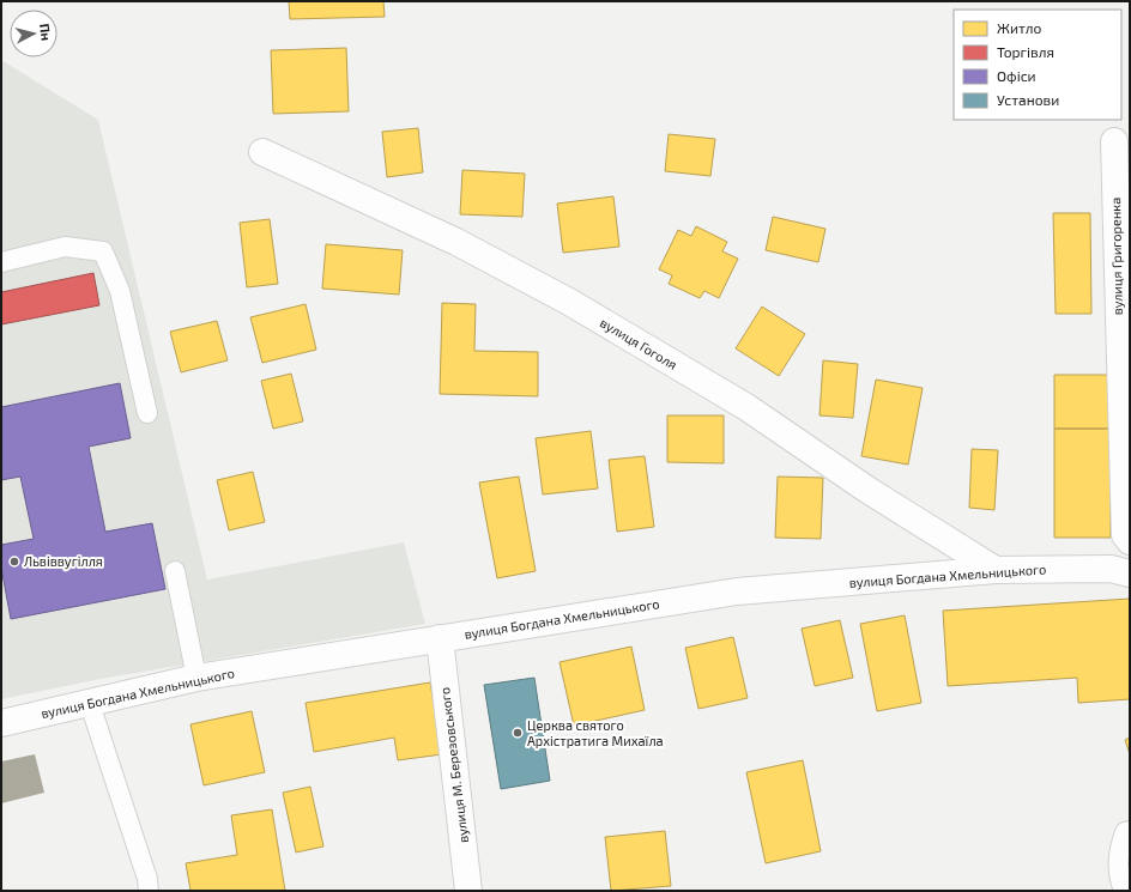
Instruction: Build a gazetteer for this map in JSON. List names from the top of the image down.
{
  "streets": {
    "street": [
      "вулиця Григоренка",
      "вулиця Гоголя",
      "вулиця Богдана Хмельницького",
      "вулиця М. Березовського"
    ]
  },
  "crossings": [
    ["вулиця Гоголя", "вулиця Богдана Хмельницького"],
    ["вулиця Богдана Хмельницького", "вулиця М. Березовського"]
  ],
  "places": ["Львіввугілля", "Церква святого Архістратига Михаїла"],
  "legend": [
    "Житло",
    "Торгівля",
    "Офіси",
    "Установи"
  ],
  "north": "right"
}
